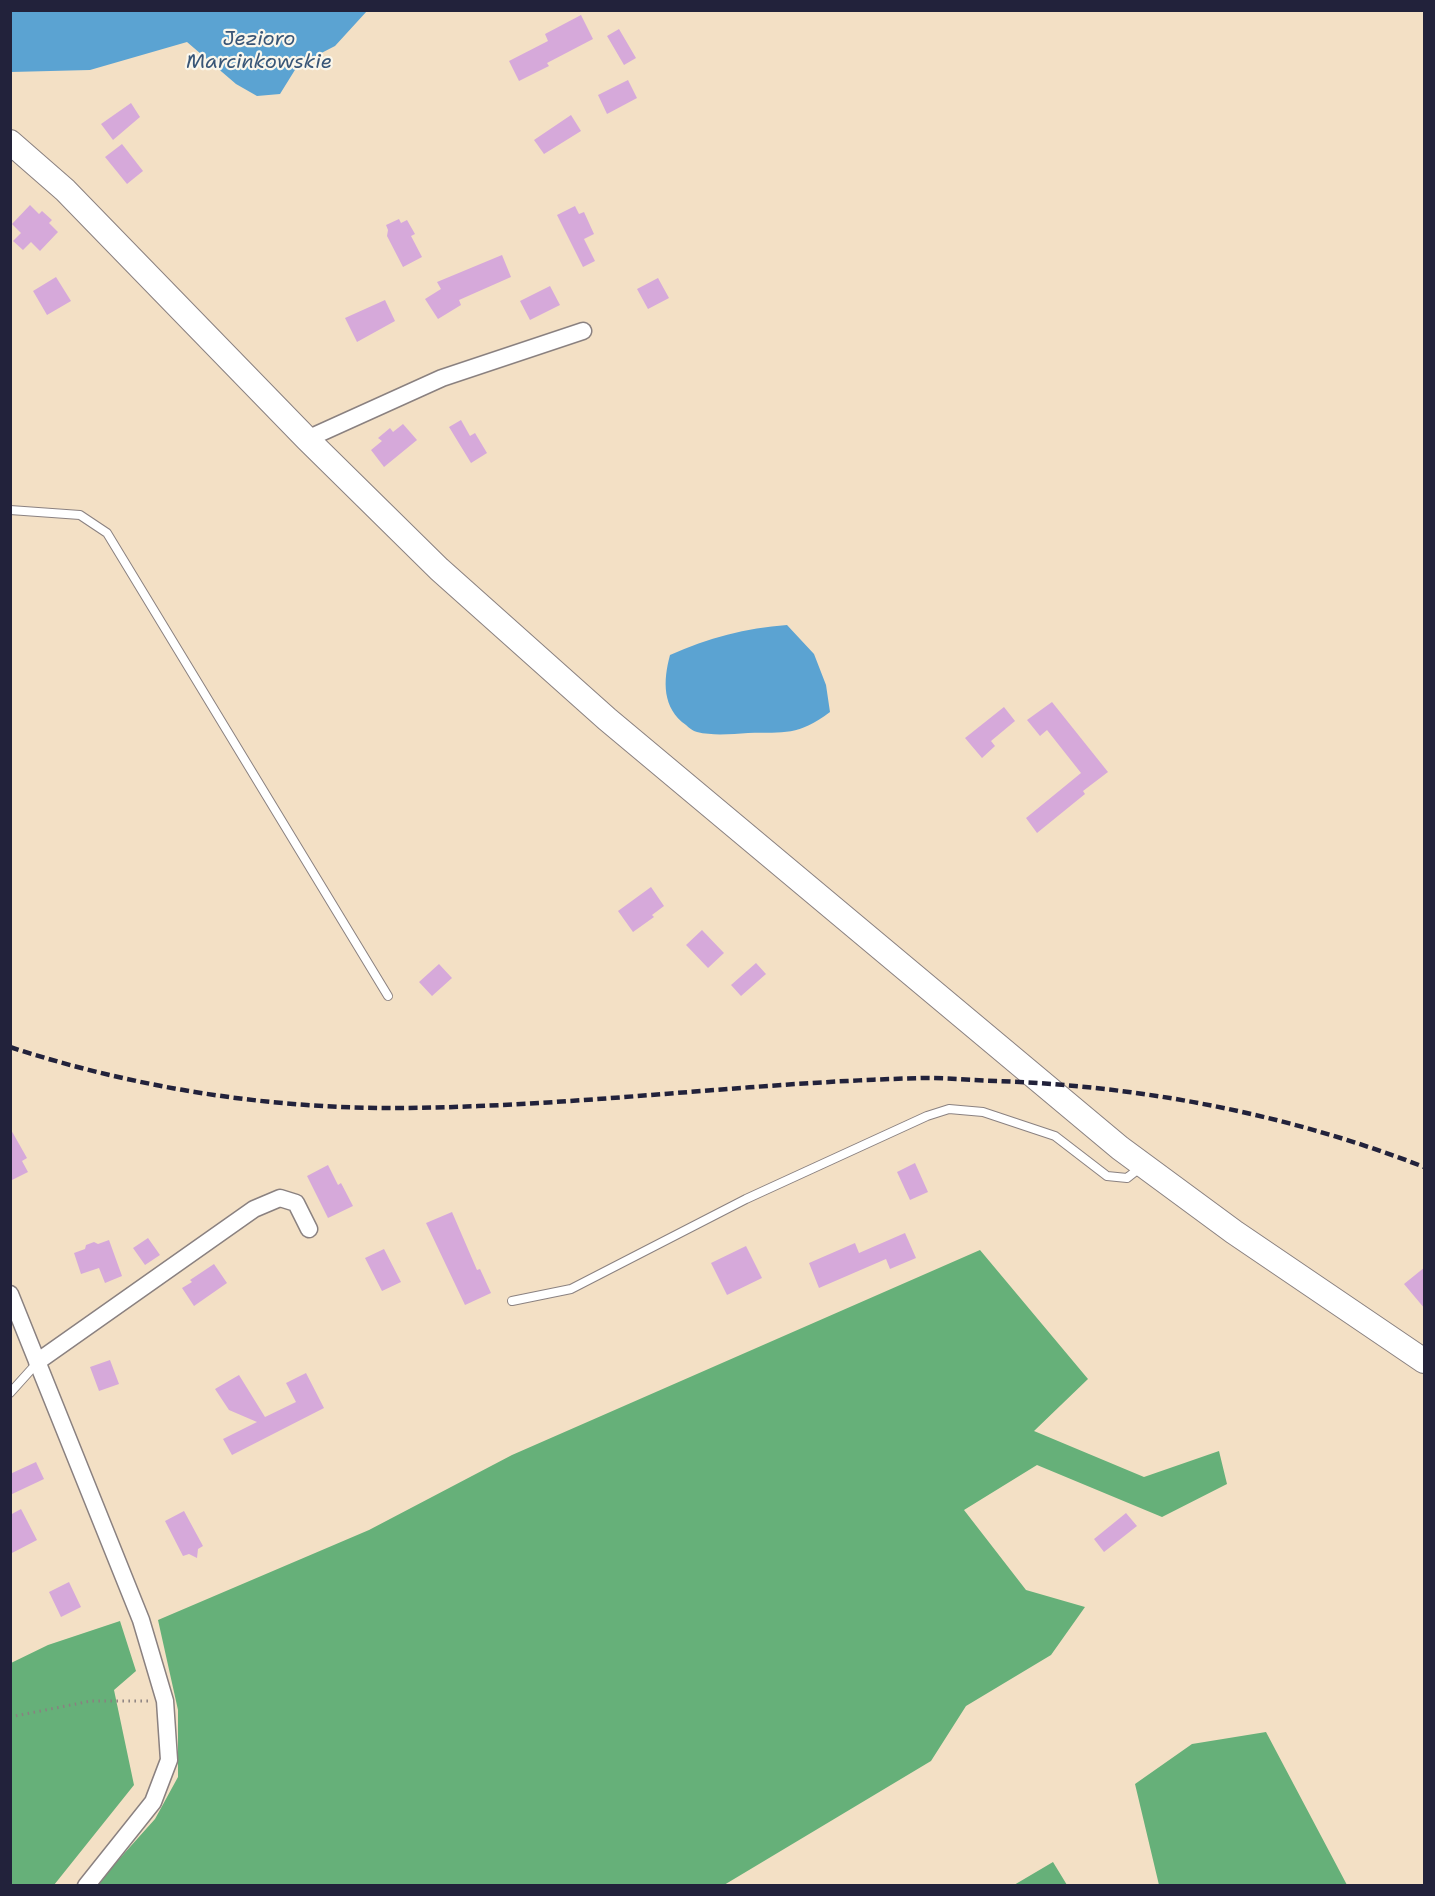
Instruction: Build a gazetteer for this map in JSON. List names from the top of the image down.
{
  "water": ["Jezioro Marcinkowskie"]
}
